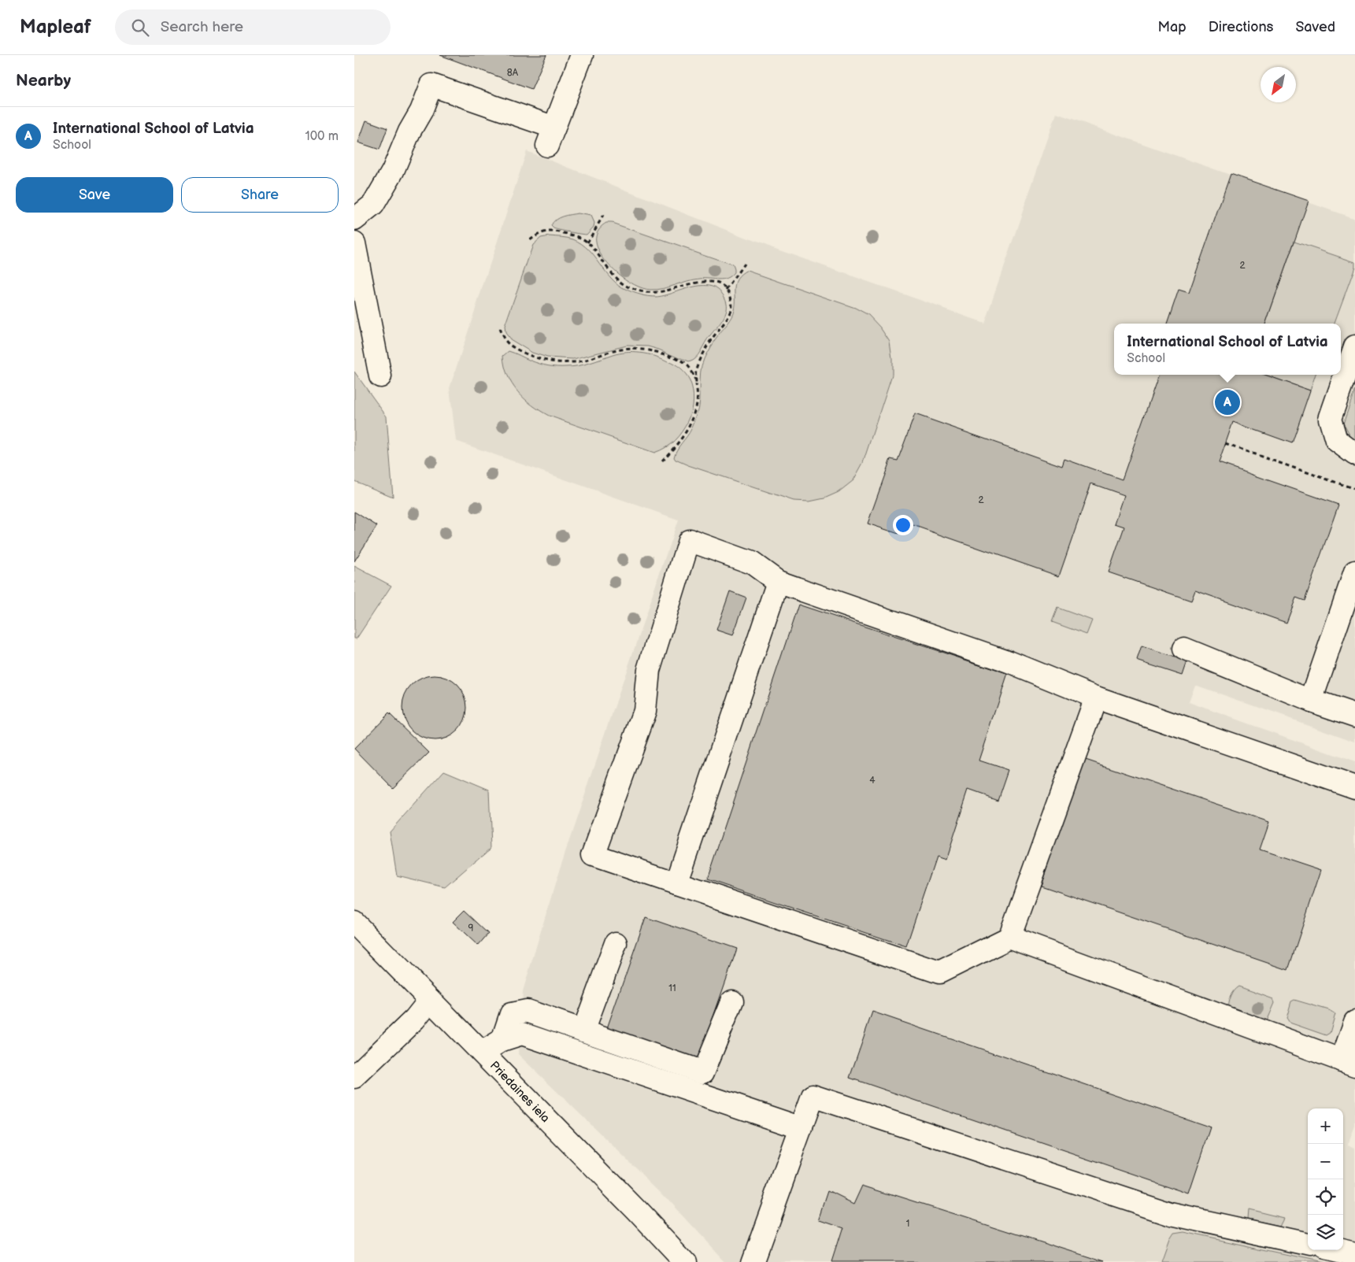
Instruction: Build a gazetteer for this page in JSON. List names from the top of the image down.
{
  "streets": {
    "street": ["Priedaines iela"]
  },
  "house_numbers": [
    "8A",
    "2",
    "2",
    "4",
    "9",
    "11",
    "1"
  ],
  "north": "bottom left",
  "page": {
    "header": "Mapleaf",
    "search": "Search here",
    "nav": ["Map", "Directions", "Saved"],
    "heading": "Nearby",
    "list": [
      {
        "mark": "A",
        "name": "International School of Latvia",
        "note": "School",
        "value": "100 m"
      }
    ],
    "buttons": ["Save", "Share"],
    "popup": ["International School of Latvia", "School"],
    "pins": "A",
    "map_buttons": ["+", "−"]
  }
}
